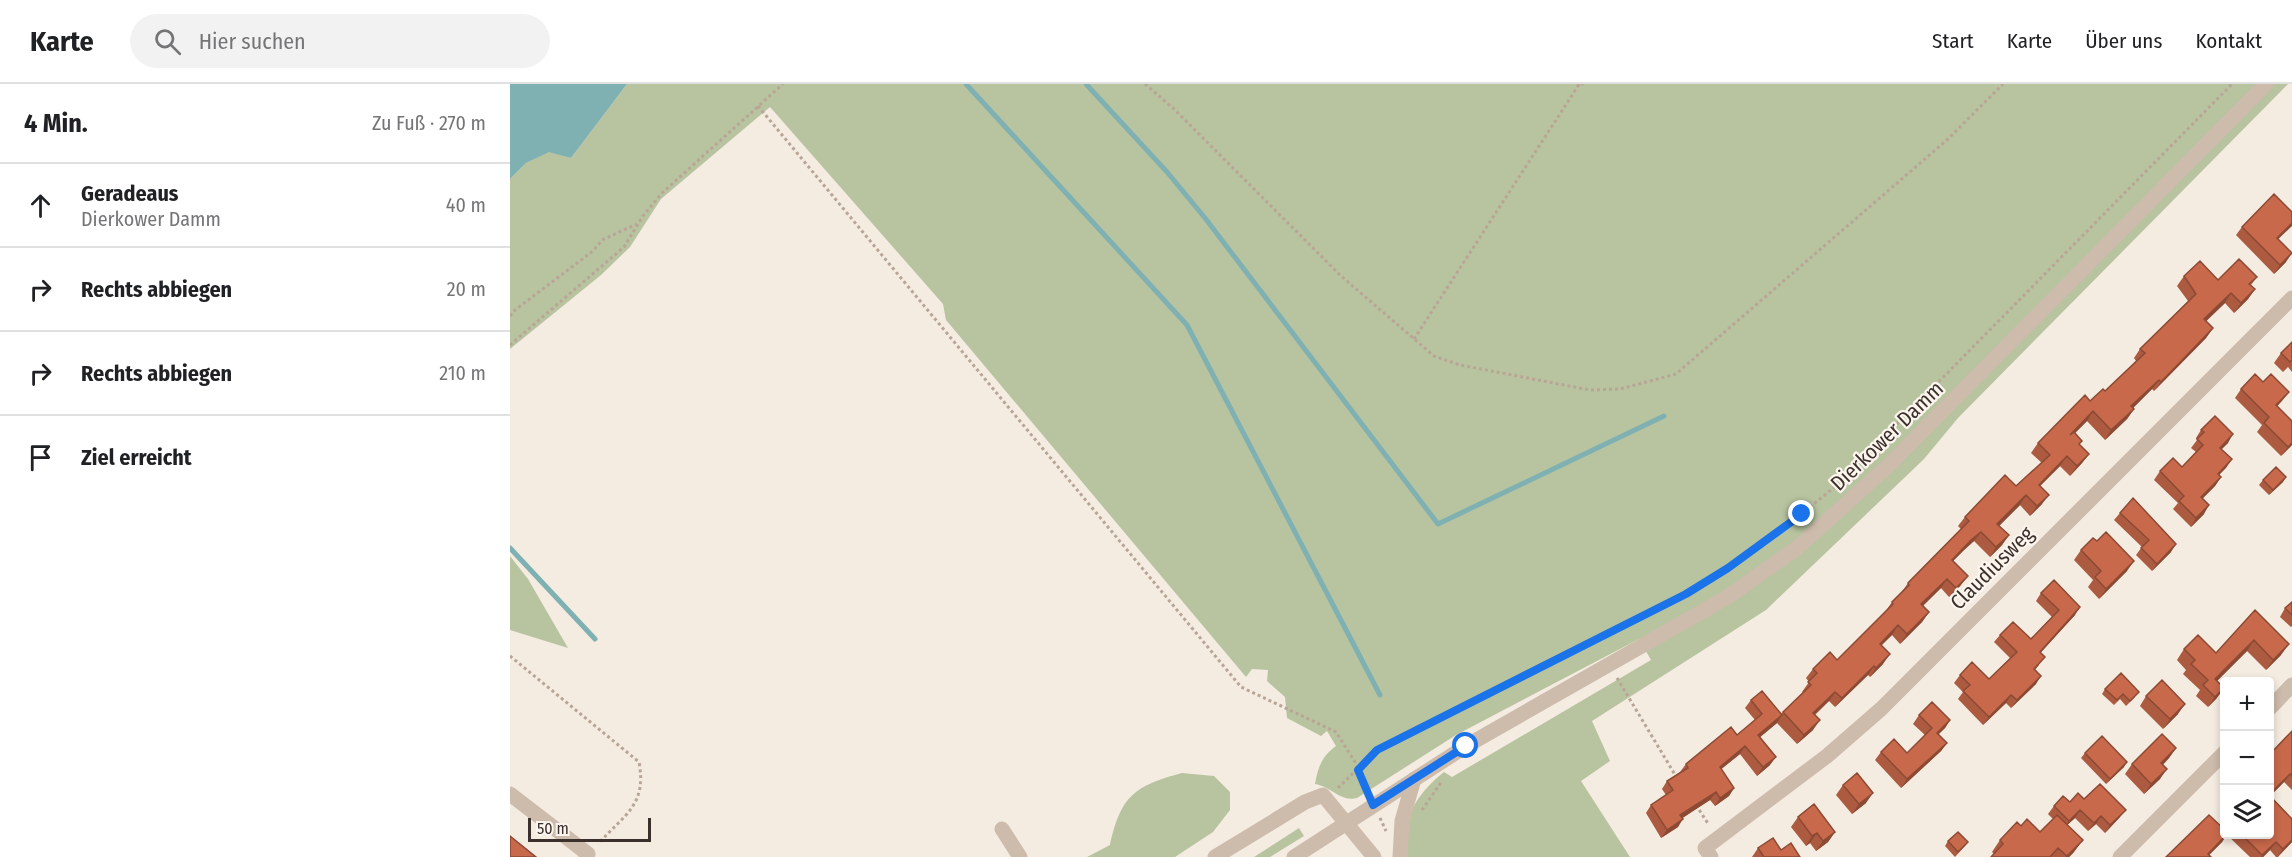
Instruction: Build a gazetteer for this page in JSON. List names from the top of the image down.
{
  "streets": {
    "street": ["Dierkower Damm", "Claudiusweg"]
  },
  "scale_bar": "50 m",
  "page": {
    "header": "Karte",
    "search": "Hier suchen",
    "nav": [
      "Start",
      "Karte",
      "Über uns",
      "Kontakt"
    ],
    "heading": ["4 Min.", "Zu Fuß · 270 m"],
    "list": [
      ["Geradeaus", "Dierkower Damm", "40 m"],
      ["Rechts abbiegen", "20 m"],
      ["Rechts abbiegen", "210 m"],
      "Ziel erreicht"
    ],
    "map_buttons": ["+", "−"],
    "scale": "50 m"
  }
}
